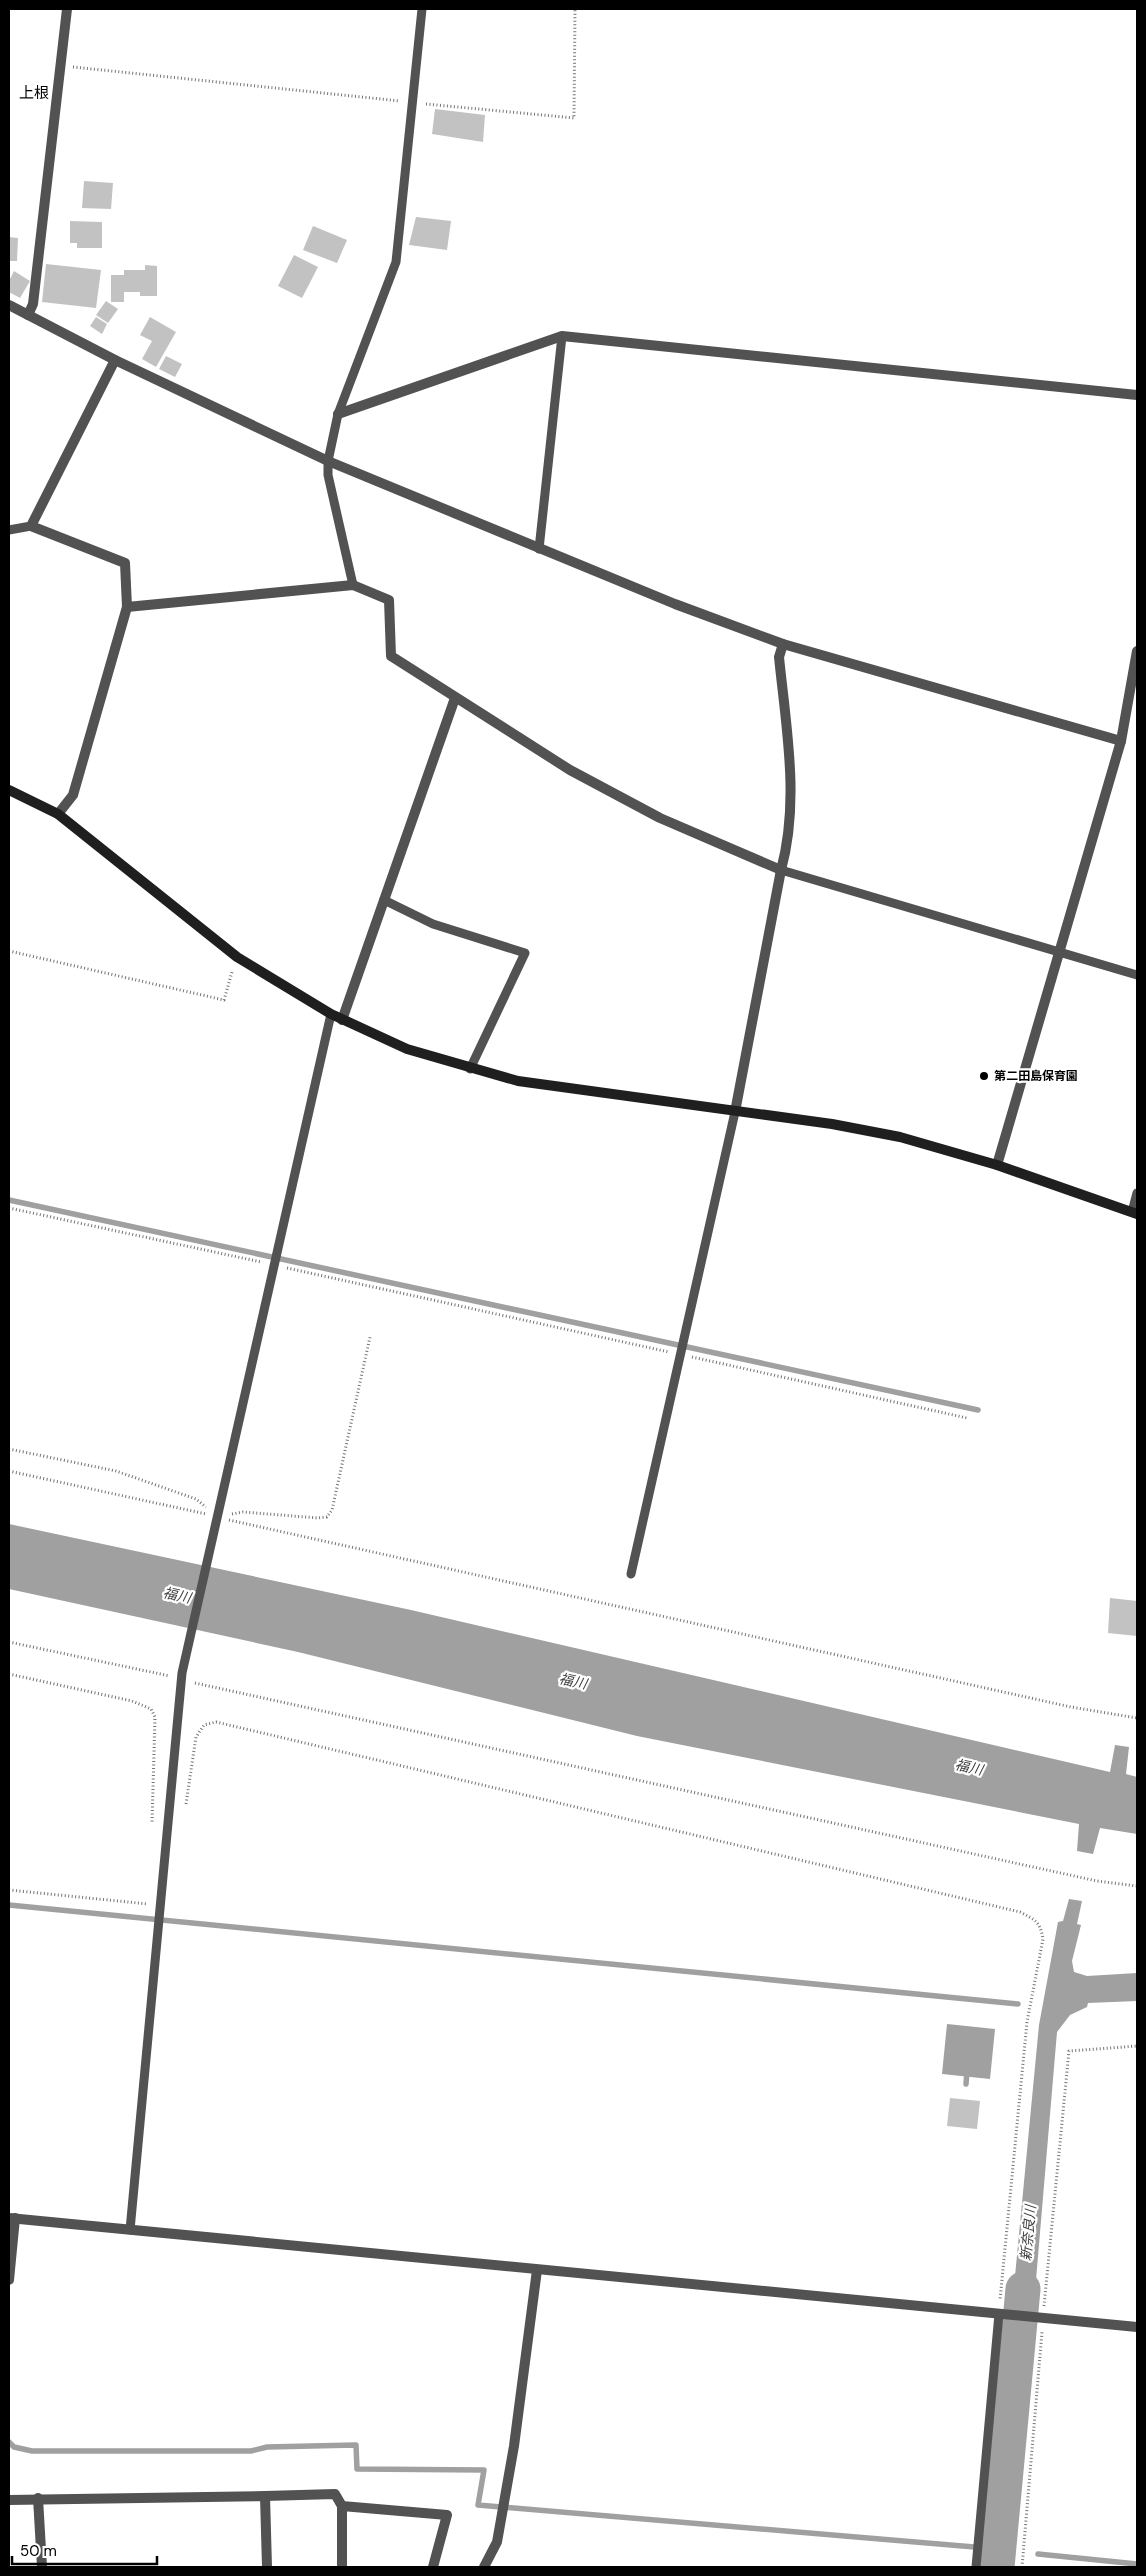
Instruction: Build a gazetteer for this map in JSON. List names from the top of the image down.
{
  "districts": ["上根"],
  "water": ["福川", "新奈良川"],
  "places": ["第二田島保育園"],
  "scale_bar": "50 m"
}
